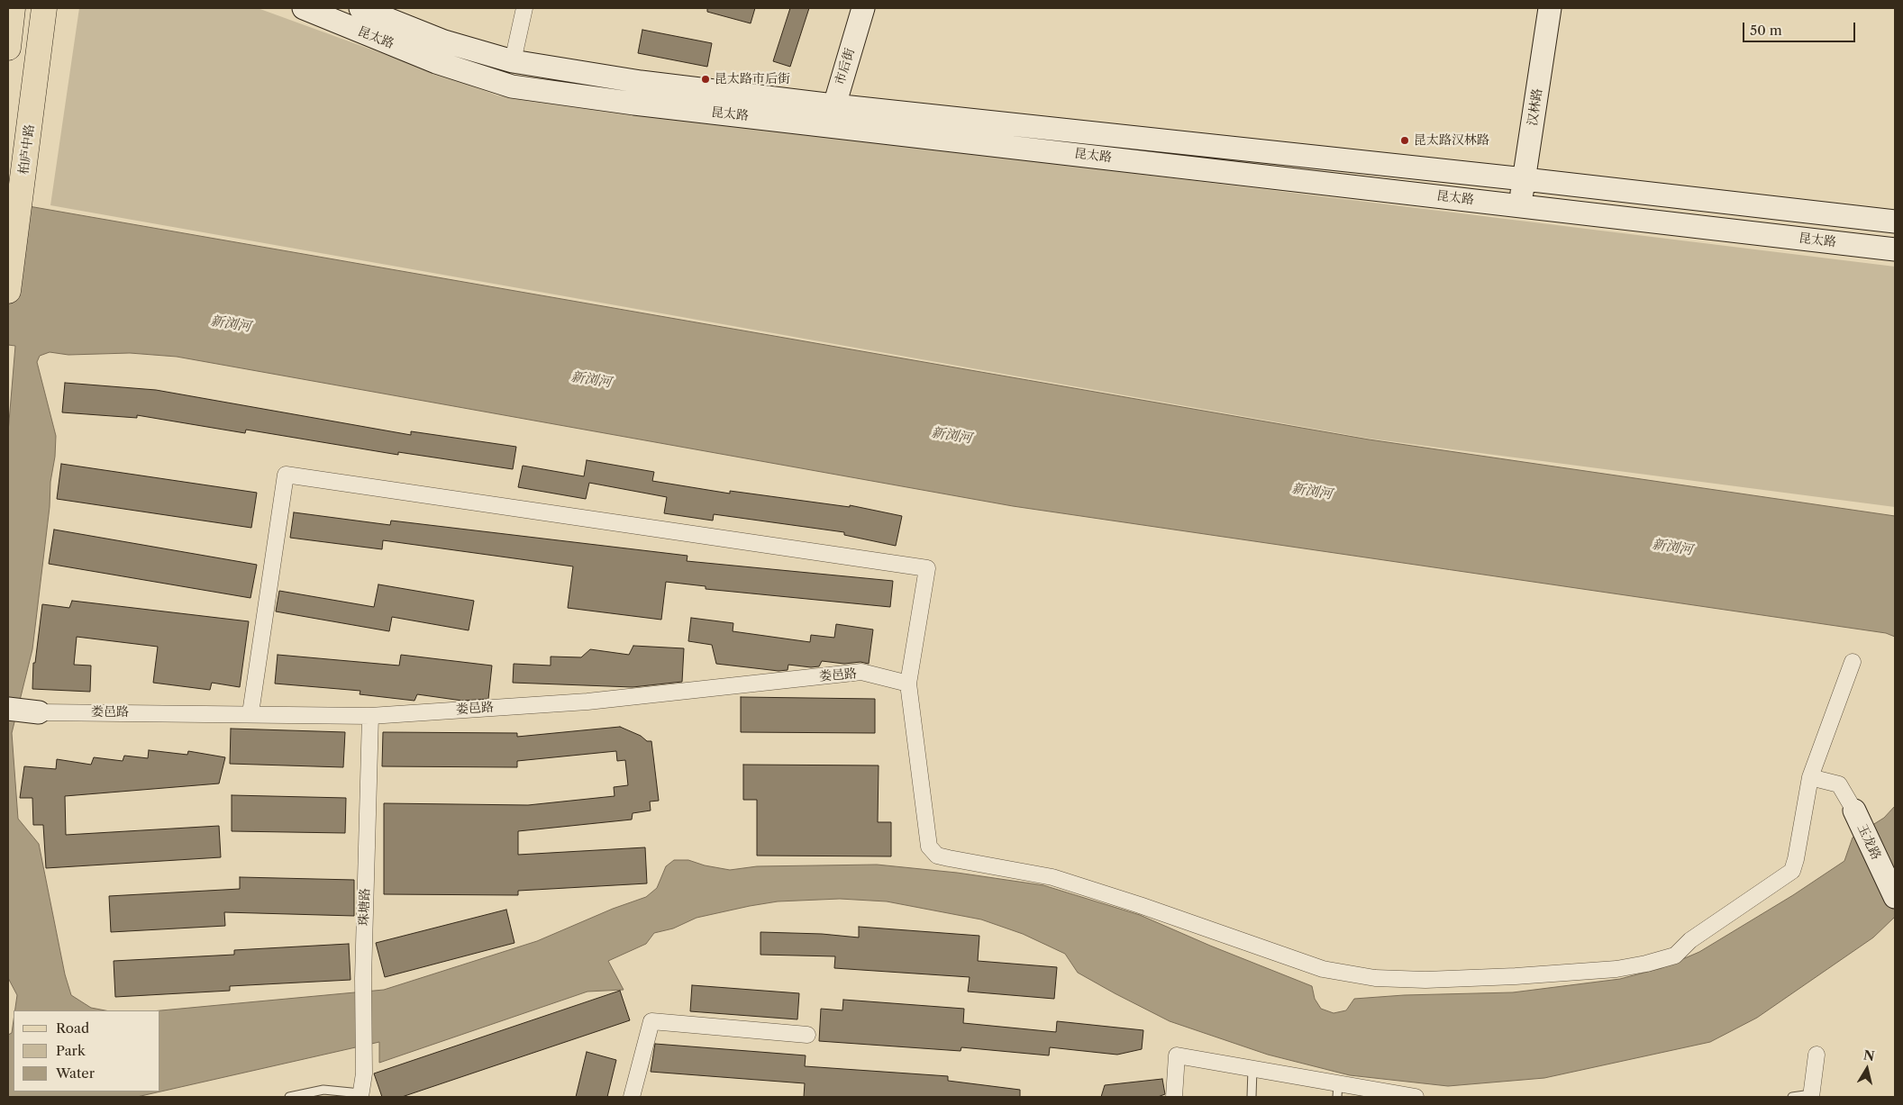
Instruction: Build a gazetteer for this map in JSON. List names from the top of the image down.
{
  "streets": {
    "main road": [
      "昆太路",
      "市后街",
      "汉林路",
      "柏庐中路",
      "玉龙路"
    ],
    "street": ["娄邑路", "珠塘路"]
  },
  "crossings": [
    ["昆太路", "市后街"],
    ["昆太路", "汉林路"],
    ["娄邑路", "珠塘路"]
  ],
  "water": ["新浏河"],
  "places": ["昆太路市后街", "昆太路汉林路"],
  "legend": ["Road", "Park", "Water"],
  "scale_bar": "50 m",
  "north": "top"
}
